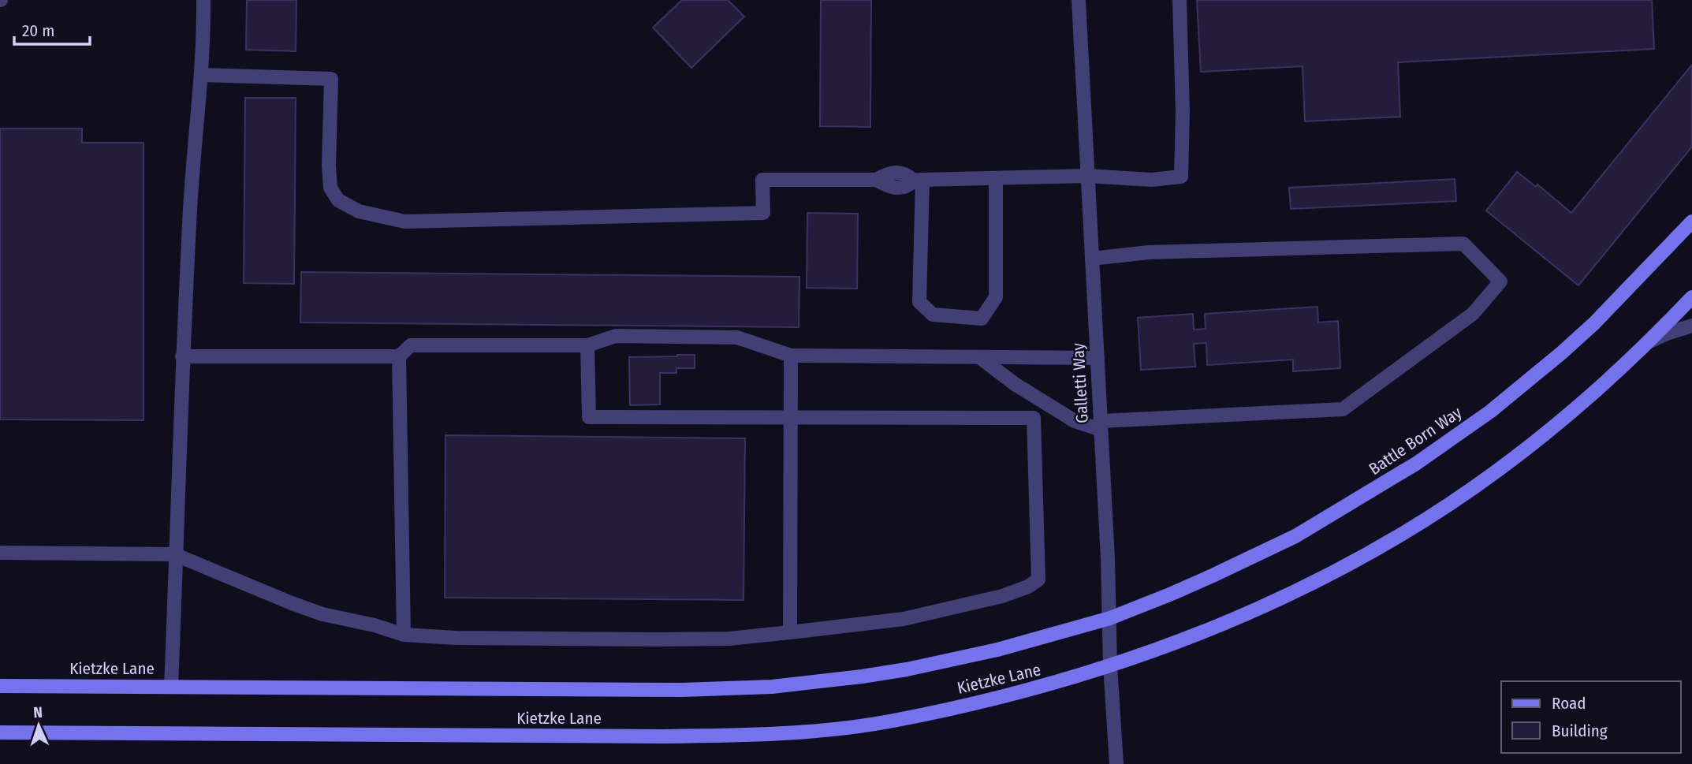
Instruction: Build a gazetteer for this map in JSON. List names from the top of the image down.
{
  "streets": {
    "main road": ["Battle Born Way", "Kietzke Lane"],
    "street": ["Galletti Way"]
  },
  "crossings": [
    ["Galletti Way", "Battle Born Way"],
    ["Galletti Way", "Kietzke Lane"],
    ["Battle Born Way", "Kietzke Lane"]
  ],
  "legend": ["Road", "Building"],
  "scale_bar": "20 m",
  "north": "top"
}
